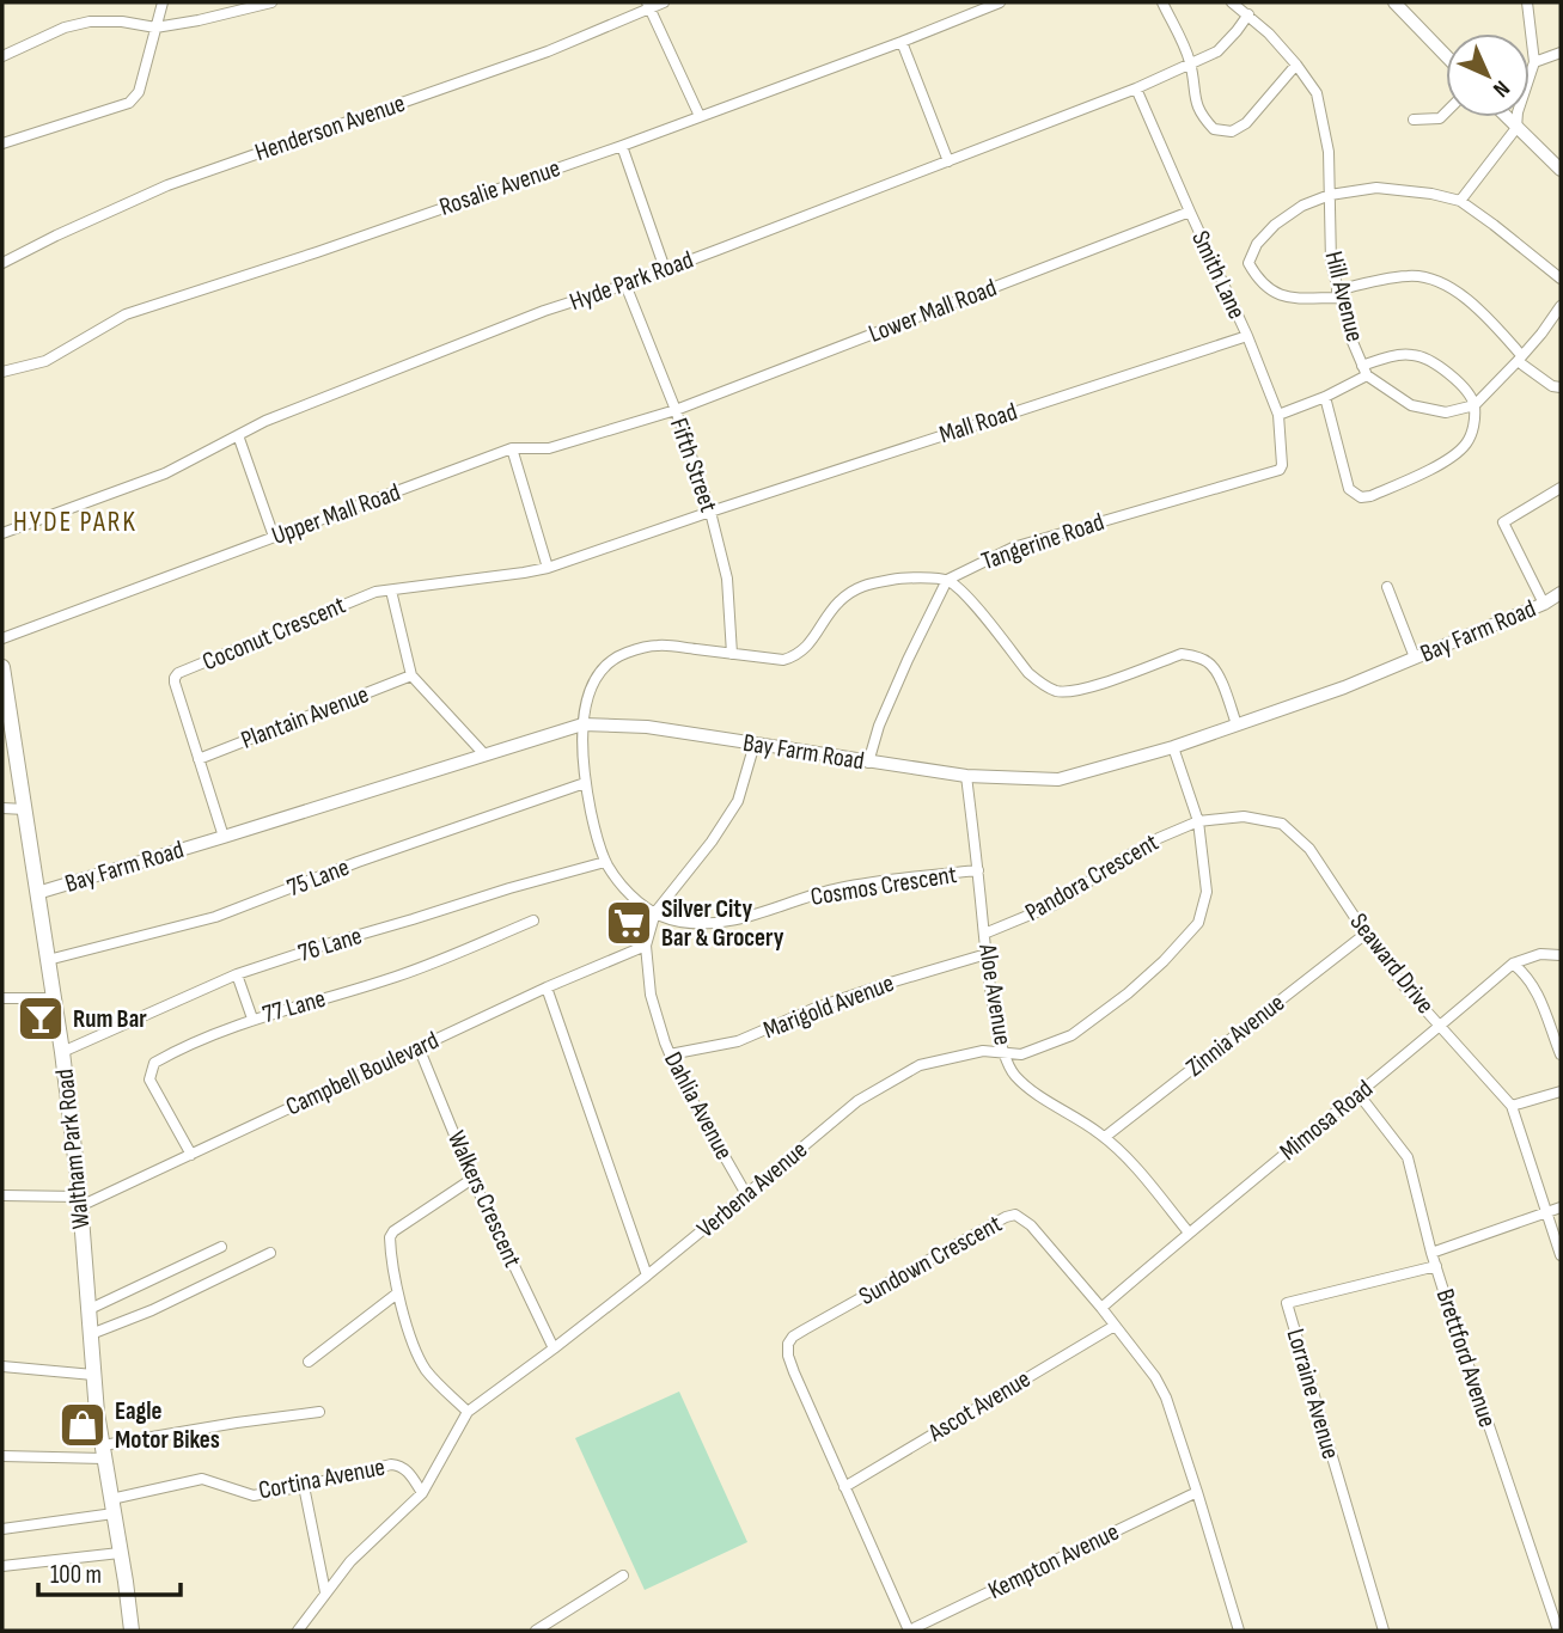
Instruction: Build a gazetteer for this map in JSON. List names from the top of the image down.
{
  "streets": {
    "main road": ["Waltham Park Road"],
    "street": [
      "Henderson Avenue",
      "Rosalie Avenue",
      "Smith Lane",
      "Hyde Park Road",
      "Hill Avenue",
      "Lower Mall Road",
      "Mall Road",
      "Fifth Street",
      "Upper Mall Road",
      "Tangerine Road",
      "Bay Farm Road",
      "Coconut Crescent",
      "Plantain Avenue",
      "75 Lane",
      "Pandora Crescent",
      "Cosmos Crescent",
      "76 Lane",
      "Seaward Drive",
      "Aloe Avenue",
      "77 Lane",
      "Marigold Avenue",
      "Zinnia Avenue",
      "Campbell Boulevard",
      "Dahlia Avenue",
      "Mimosa Road",
      "Verbena Avenue",
      "Walkers Crescent",
      "Sundown Crescent",
      "Brettford Avenue",
      "Lorraine Avenue",
      "Ascot Avenue",
      "Cortina Avenue",
      "Kempton Avenue"
    ]
  },
  "crossings": [
    ["Smith Lane", "Hyde Park Road"],
    ["Smith Lane", "Lower Mall Road"],
    ["Smith Lane", "Mall Road"],
    ["Smith Lane", "Tangerine Road"],
    ["Hyde Park Road", "Hill Avenue"],
    ["Hyde Park Road", "Fifth Street"],
    ["Lower Mall Road", "Fifth Street"],
    ["Lower Mall Road", "Upper Mall Road"],
    ["Mall Road", "Fifth Street"],
    ["Mall Road", "Coconut Crescent"],
    ["Fifth Street", "Upper Mall Road"],
    ["Fifth Street", "Coconut Crescent"],
    ["Fifth Street", "Cosmos Crescent"],
    ["Tangerine Road", "Cosmos Crescent"],
    ["Bay Farm Road", "Coconut Crescent"],
    ["Bay Farm Road", "Cosmos Crescent"],
    ["Bay Farm Road", "Aloe Avenue"],
    ["Bay Farm Road", "Dahlia Avenue"],
    ["Bay Farm Road", "Waltham Park Road"],
    ["Coconut Crescent", "Plantain Avenue"],
    ["75 Lane", "Cosmos Crescent"],
    ["75 Lane", "Waltham Park Road"],
    ["Pandora Crescent", "Seaward Drive"],
    ["Pandora Crescent", "Aloe Avenue"],
    ["Pandora Crescent", "Verbena Avenue"],
    ["Cosmos Crescent", "76 Lane"],
    ["Cosmos Crescent", "Aloe Avenue"],
    ["Cosmos Crescent", "Dahlia Avenue"],
    ["76 Lane", "Waltham Park Road"],
    ["Seaward Drive", "Zinnia Avenue"],
    ["Seaward Drive", "Mimosa Road"],
    ["Seaward Drive", "Verbena Avenue"],
    ["Aloe Avenue", "Marigold Avenue"],
    ["Aloe Avenue", "Zinnia Avenue"],
    ["Aloe Avenue", "Mimosa Road"],
    ["Aloe Avenue", "Verbena Avenue"],
    ["77 Lane", "Campbell Boulevard"],
    ["Marigold Avenue", "Dahlia Avenue"],
    ["Campbell Boulevard", "Dahlia Avenue"],
    ["Campbell Boulevard", "Waltham Park Road"],
    ["Campbell Boulevard", "Walkers Crescent"],
    ["Dahlia Avenue", "Verbena Avenue"],
    ["Mimosa Road", "Sundown Crescent"],
    ["Mimosa Road", "Brettford Avenue"],
    ["Waltham Park Road", "Cortina Avenue"],
    ["Verbena Avenue", "Walkers Crescent"],
    ["Verbena Avenue", "Cortina Avenue"],
    ["Sundown Crescent", "Ascot Avenue"],
    ["Sundown Crescent", "Kempton Avenue"],
    ["Brettford Avenue", "Lorraine Avenue"]
  ],
  "districts": ["HYDE PARK"],
  "places": {
    "supermarket": ["Silver City Bar & Grocery"],
    "bar": ["Rum Bar"],
    "shop": ["Eagle Motor Bikes"]
  },
  "scale_bar": "100 m",
  "north": "bottom right"
}
